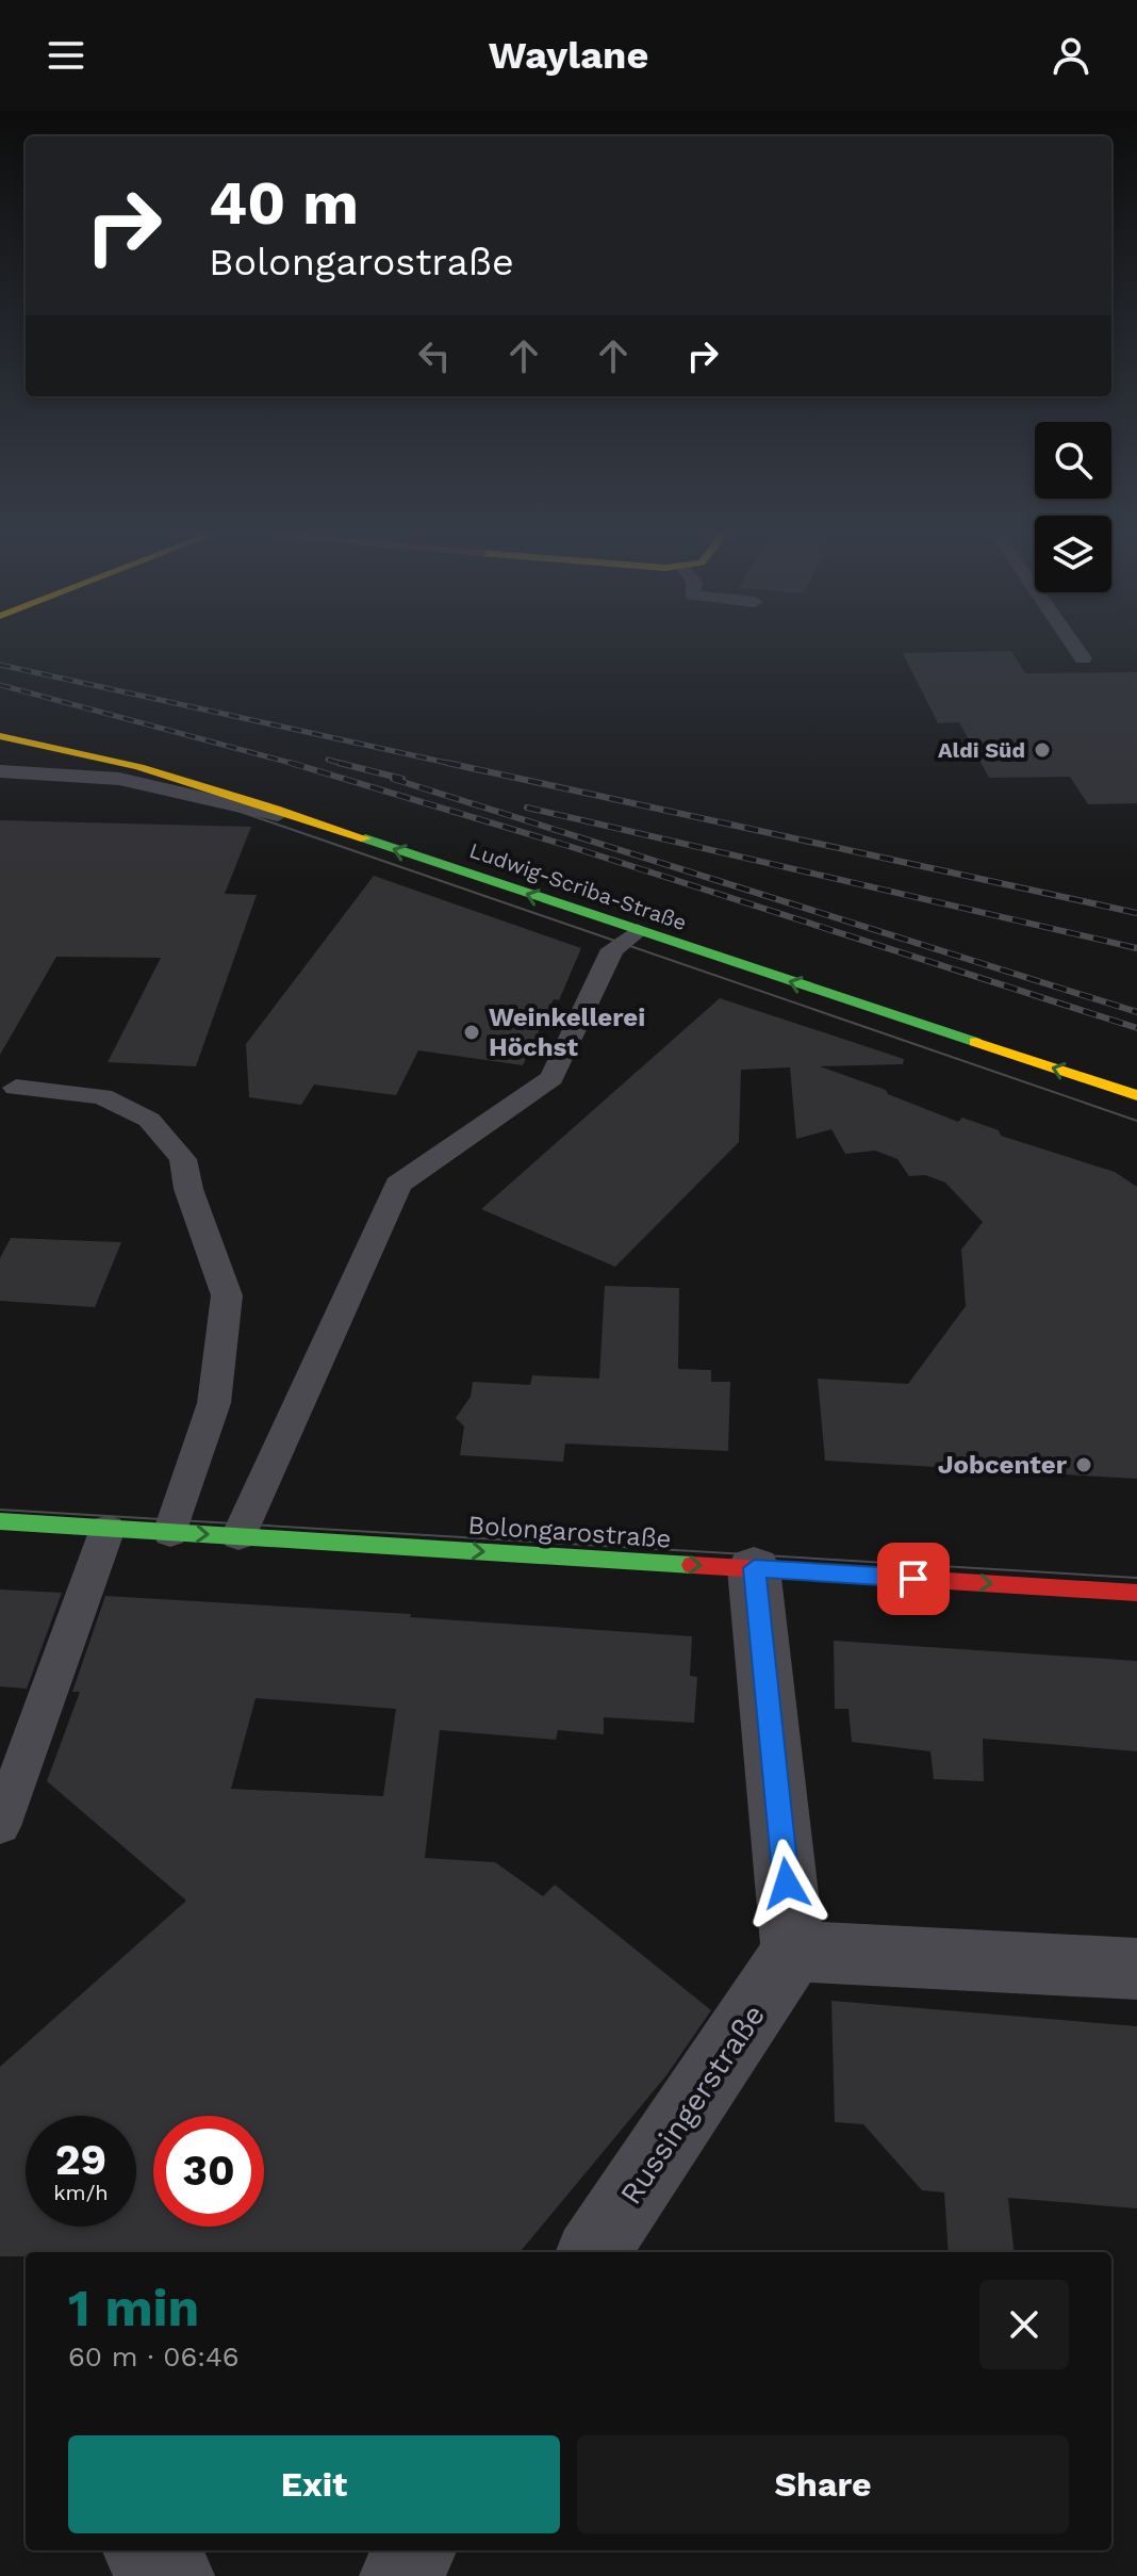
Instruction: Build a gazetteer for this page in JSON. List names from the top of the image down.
{
  "streets": {
    "main road": ["Ludwig-Scriba-Straße", "Bolongarostraße"],
    "street": ["Russingerstraße"]
  },
  "one_way": ["Ludwig-Scriba-Straße", "Bolongarostraße"],
  "places": ["Aldi Süd", "Weinkellerei Höchst", "Jobcenter"],
  "page": {
    "header": "Waylane",
    "turn": ["40 m", "Bolongarostraße"],
    "speed": "29 km/h",
    "limit": "30",
    "heading": ["1 min", "60 m · 06:46"],
    "buttons": ["Exit", "Share"]
  }
}
